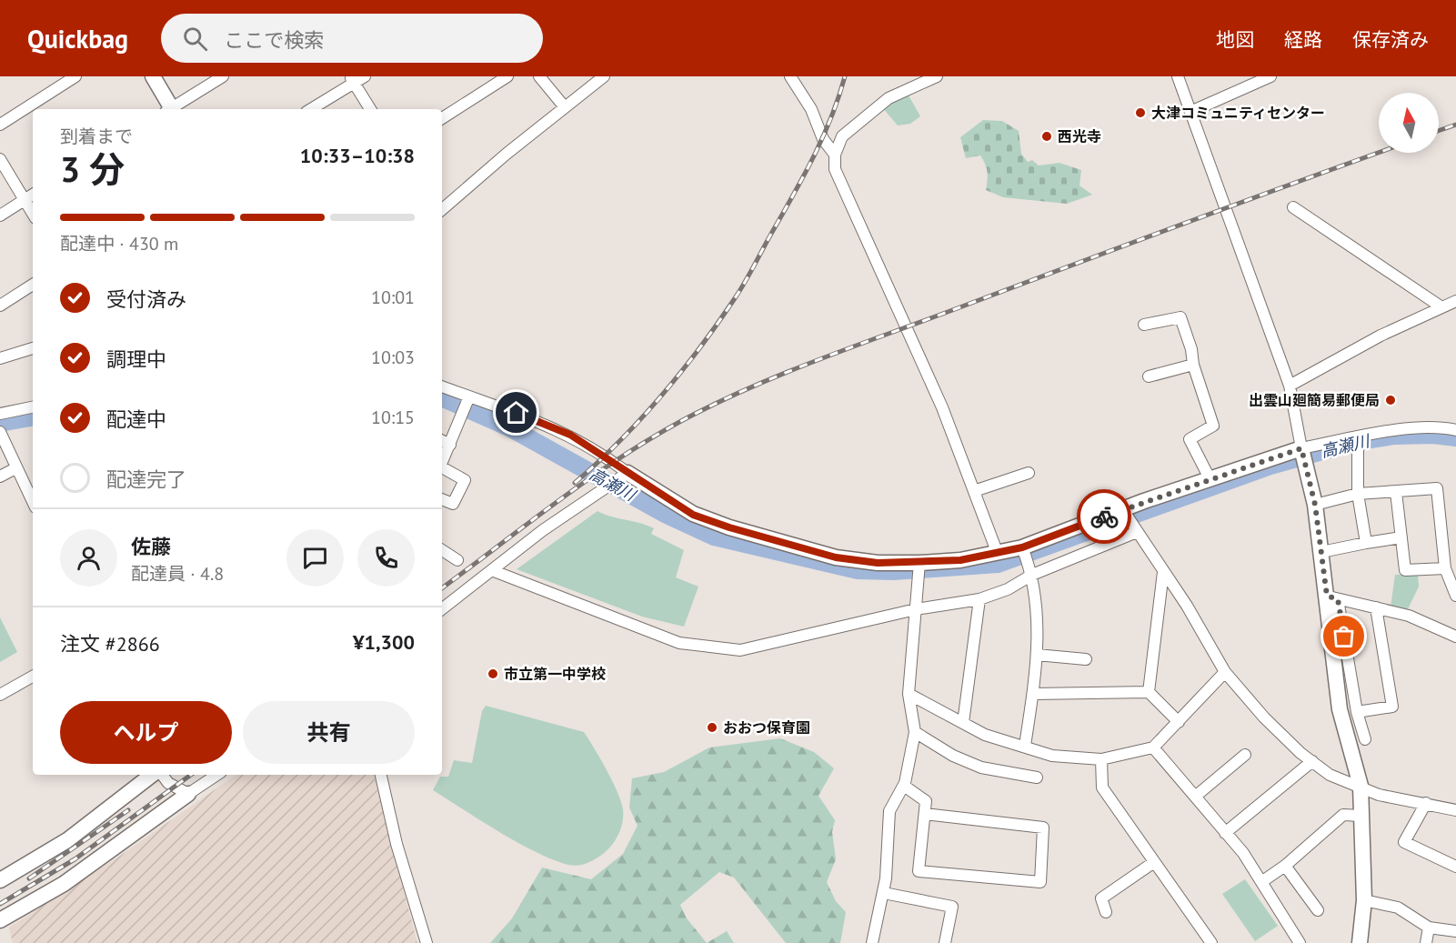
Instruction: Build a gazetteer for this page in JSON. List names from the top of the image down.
{
  "water": ["高瀬川"],
  "places": [
    "大津コミュニティセンター",
    "西光寺",
    "出雲山廻簡易郵便局",
    "市立第一中学校",
    "おおつ保育園"
  ],
  "north": "top",
  "page": {
    "header": "Quickbag",
    "search": "ここで検索",
    "nav": ["地図", "経路", "保存済み"],
    "heading": ["3 分", "到着まで", "10:33–10:38"],
    "panel": [
      "佐藤",
      "配達員 · 4.8",
      "注文 #2866",
      "¥1,300"
    ],
    "bar": "配達中 · 430 m",
    "list": [
      ["受付済み", "10:01"],
      ["調理中", "10:03"],
      ["配達中", "10:15"],
      "配達完了"
    ],
    "buttons": ["ヘルプ", "共有"]
  }
}
